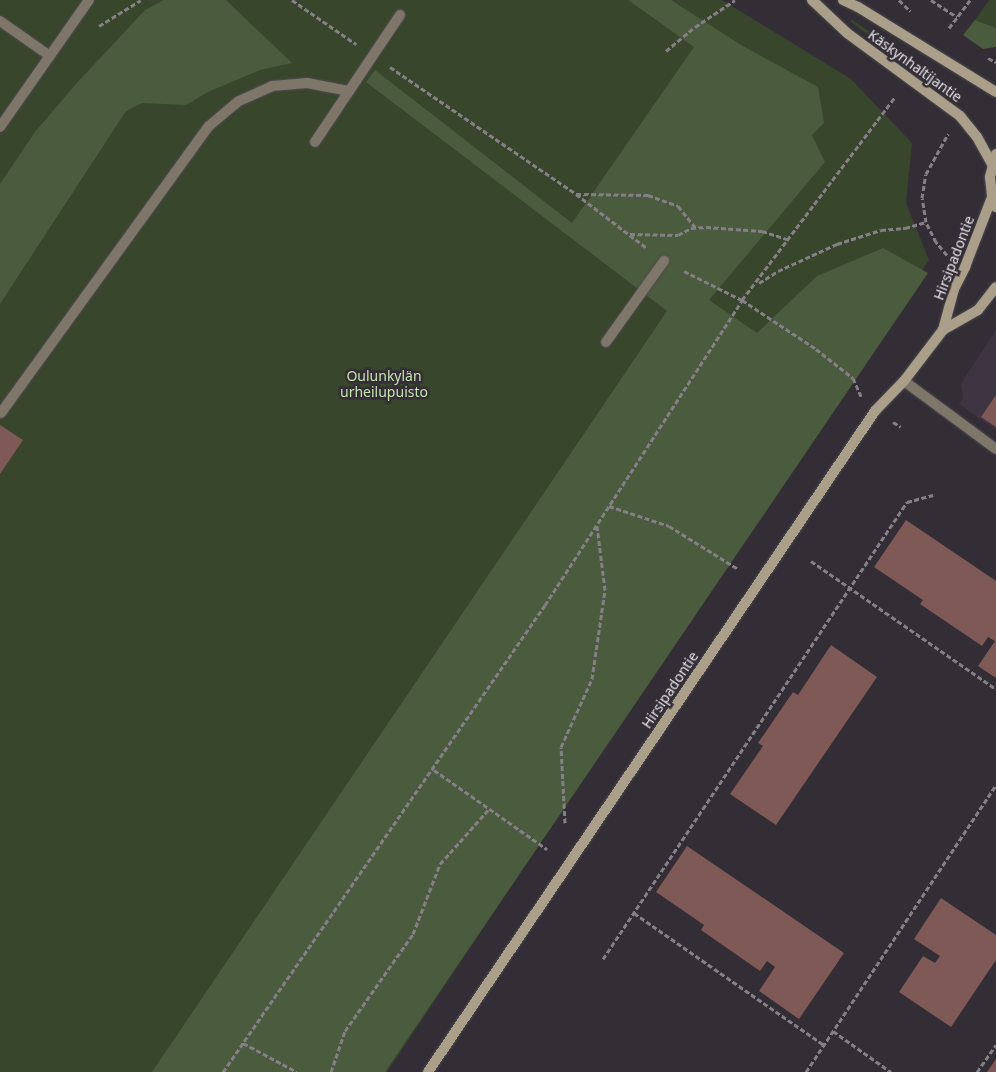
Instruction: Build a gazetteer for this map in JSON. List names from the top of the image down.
{
  "streets": {
    "street": ["Käskynhaltijantie", "Hirsipadontie"]
  },
  "parks": ["Oulunkylän urheilupuisto"]
}
